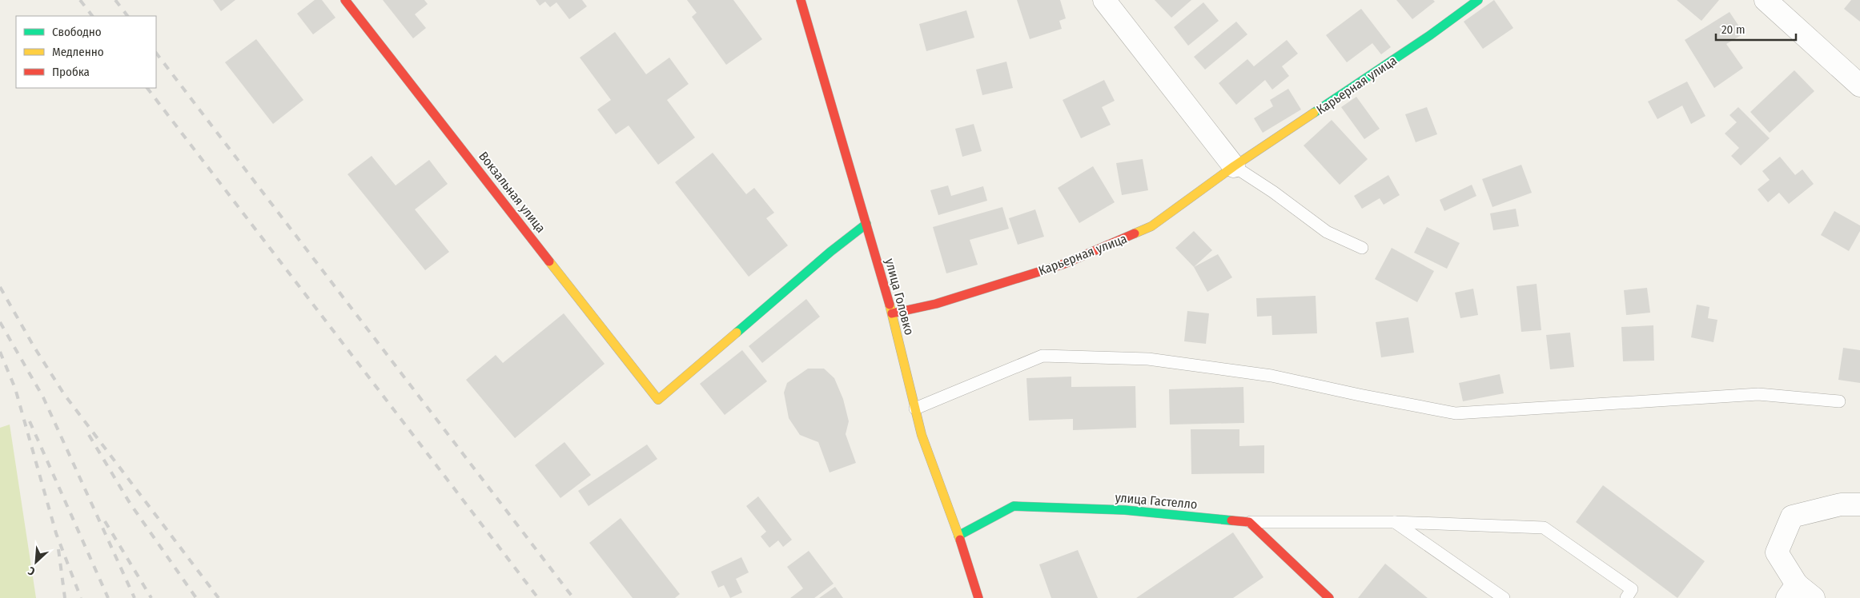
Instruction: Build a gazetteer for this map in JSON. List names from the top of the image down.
{
  "streets": {
    "street": [
      "Карьерная улица",
      "Вокзальная улица",
      "улица Головко",
      "улица Гастелло"
    ]
  },
  "crossings": [
    ["Карьерная улица", "улица Головко"],
    ["Вокзальная улица", "улица Головко"],
    ["улица Головко", "улица Гастелло"]
  ],
  "legend": ["Свободно", "Медленно", "Пробка"],
  "scale_bar": "20 m",
  "north": "bottom left"
}
